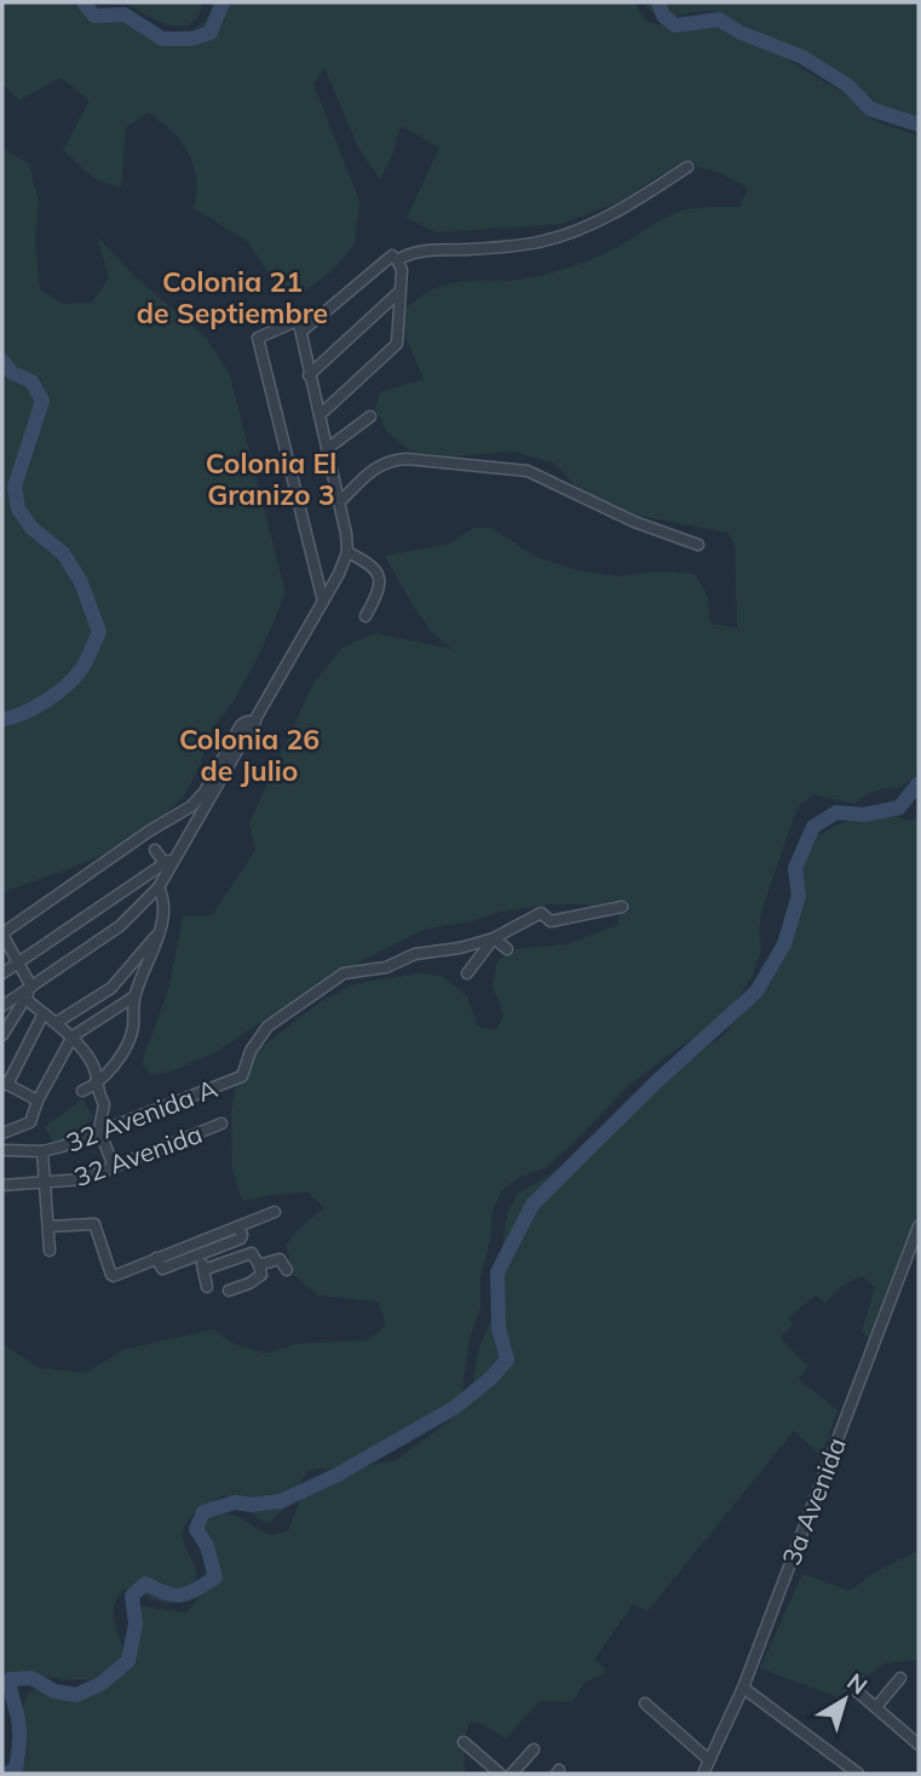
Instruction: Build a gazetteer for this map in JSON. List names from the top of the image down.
{
  "streets": {
    "street": ["32 Avenida A", "32 Avenida", "3a Avenida"]
  },
  "districts": ["Colonia 21 de Septiembre", "Colonia El Granizo 3", "Colonia 26 de Julio"],
  "north": "top right"
}
